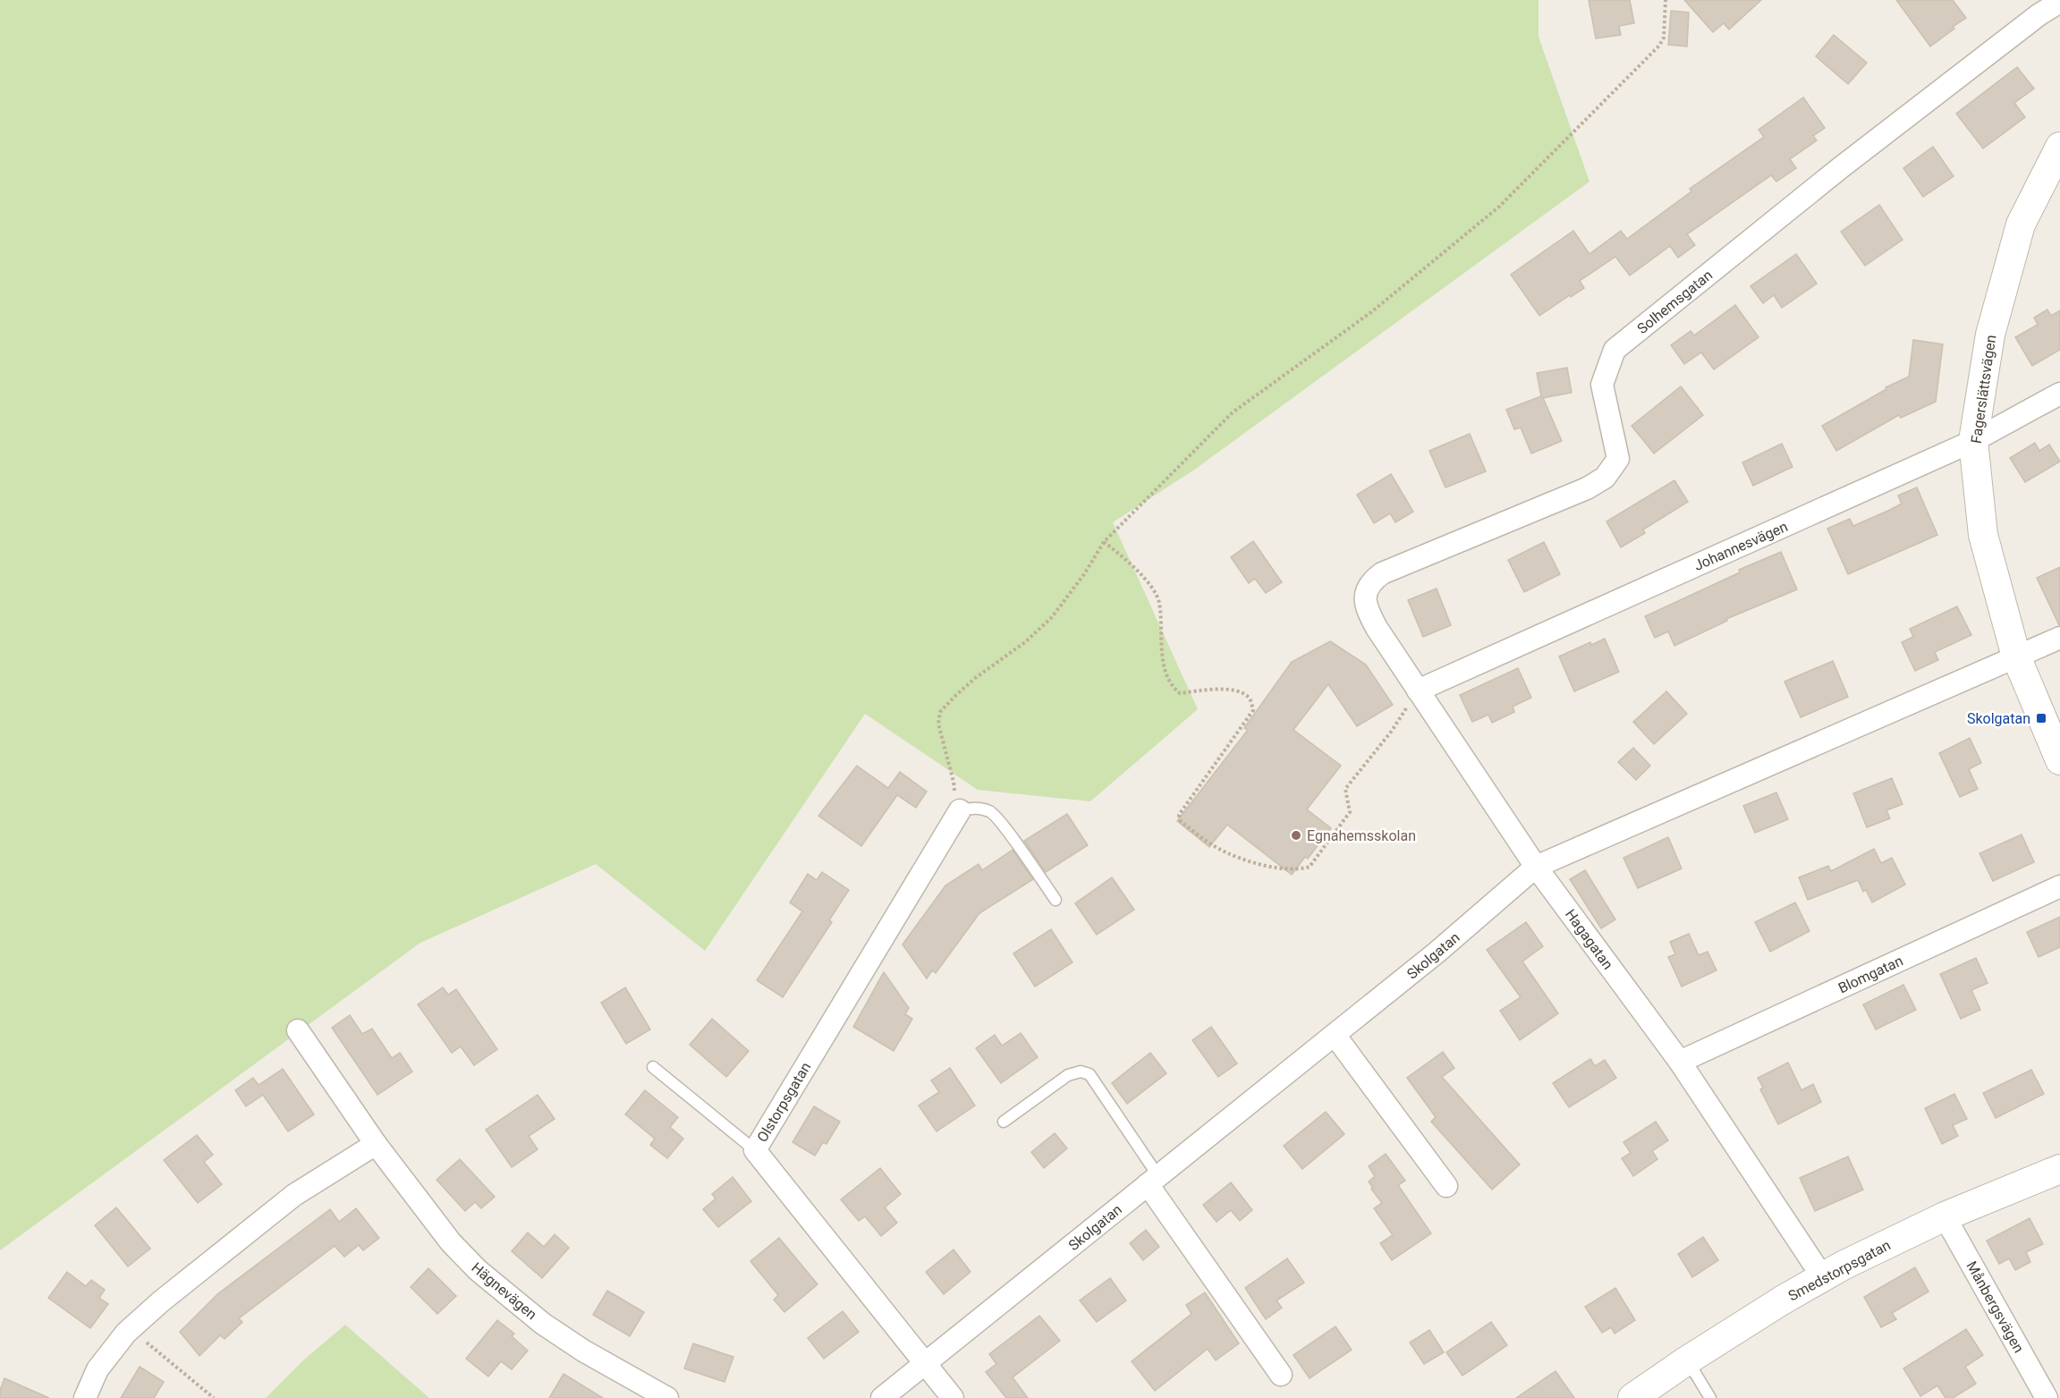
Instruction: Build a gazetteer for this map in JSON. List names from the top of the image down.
{
  "streets": {
    "street": [
      "Solhemsgatan",
      "Fagerslättsvägen",
      "Johannesvägen",
      "Hagagatan",
      "Skolgatan",
      "Blomgatan",
      "Olstorpsgatan",
      "Smedstorpsgatan",
      "Hägnevägen",
      "Månbergsvägen"
    ]
  },
  "crossings": [
    ["Solhemsgatan", "Hagagatan"],
    ["Fagerslättsvägen", "Johannesvägen"],
    ["Fagerslättsvägen", "Skolgatan"],
    ["Johannesvägen", "Hagagatan"],
    ["Hagagatan", "Skolgatan"],
    ["Hagagatan", "Blomgatan"],
    ["Hagagatan", "Smedstorpsgatan"],
    ["Skolgatan", "Olstorpsgatan"],
    ["Smedstorpsgatan", "Månbergsvägen"]
  ],
  "places": {
    "transit": ["Skolgatan"],
    "other": ["Egnahemsskolan"]
  }
}
